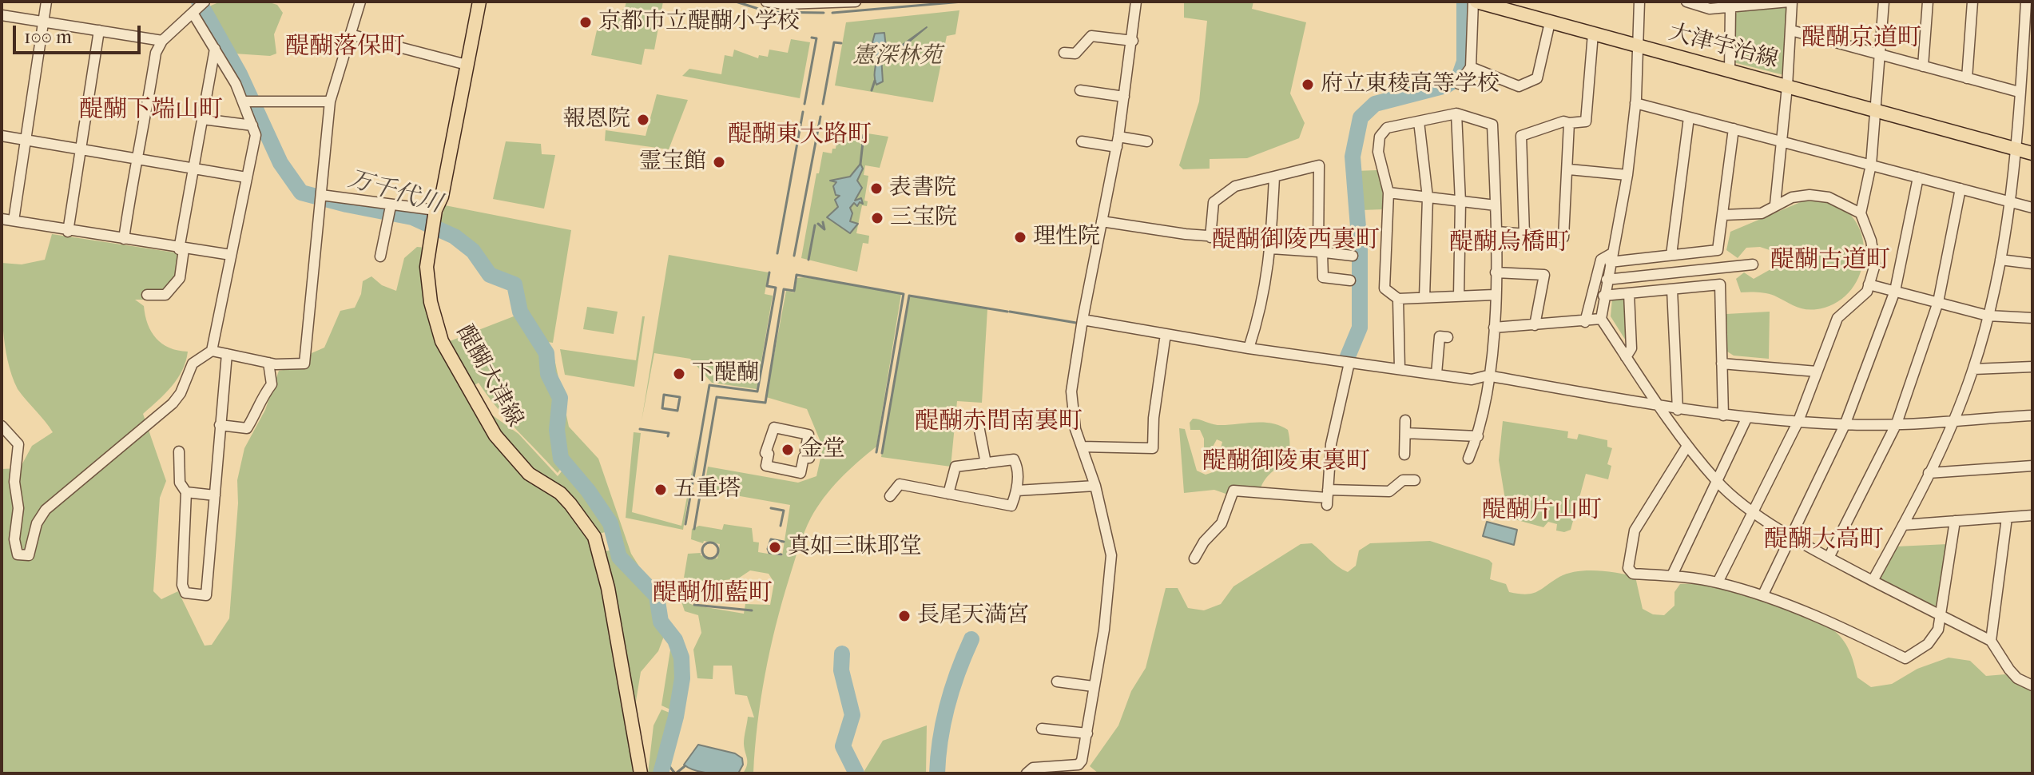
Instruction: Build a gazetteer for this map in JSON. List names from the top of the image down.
{
  "streets": {
    "main road": ["大津宇治線", "醍醐大津線"]
  },
  "districts": [
    "醍醐京道町",
    "醍醐落保町",
    "醍醐下端山町",
    "醍醐東大路町",
    "醍醐御陵西裏町",
    "醍醐烏橋町",
    "醍醐古道町",
    "醍醐赤間南裏町",
    "醍醐御陵東裏町",
    "醍醐片山町",
    "醍醐大高町",
    "醍醐伽藍町"
  ],
  "water": ["万千代川"],
  "parks": ["憲深林苑"],
  "places": [
    "京都市立醍醐小学校",
    "府立東稜高等学校",
    "報恩院",
    "霊宝館",
    "表書院",
    "三宝院",
    "理性院",
    "下醍醐",
    "金堂",
    "五重塔",
    "真如三昧耶堂",
    "長尾天満宮"
  ],
  "scale_bar": "100 m"
}
